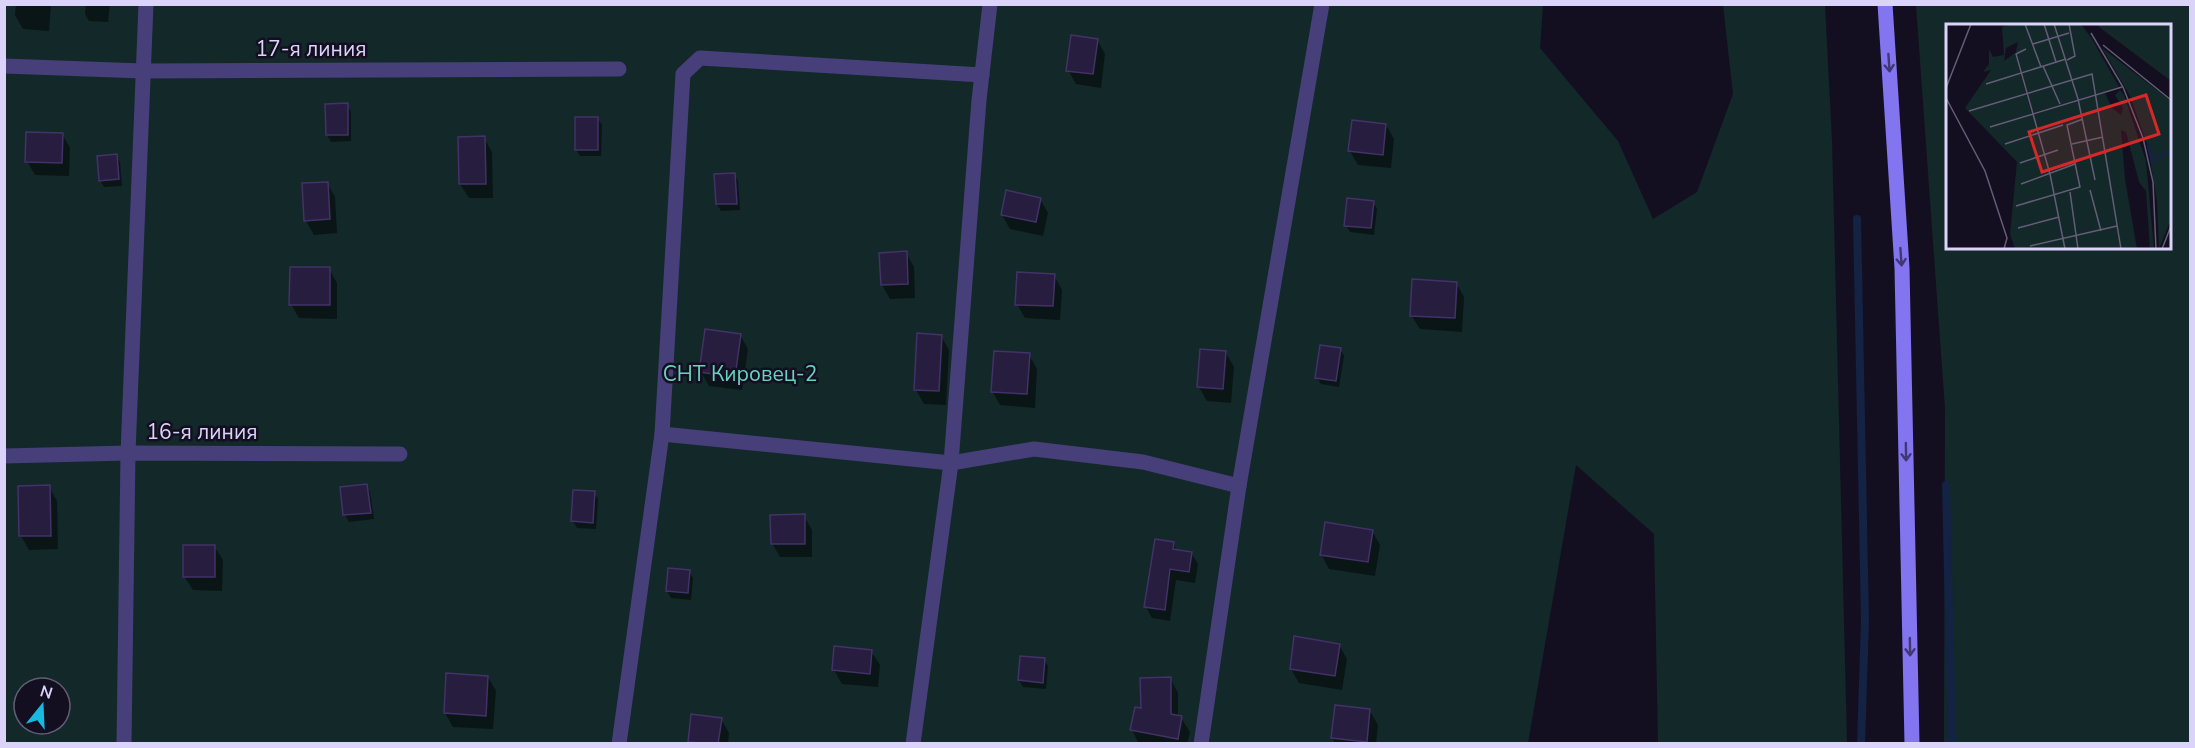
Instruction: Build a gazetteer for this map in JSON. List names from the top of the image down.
{
  "streets": {
    "street": ["17-я линия", "16-я линия"]
  },
  "parks": ["СНТ Кировец-2"],
  "north": "top"
}
